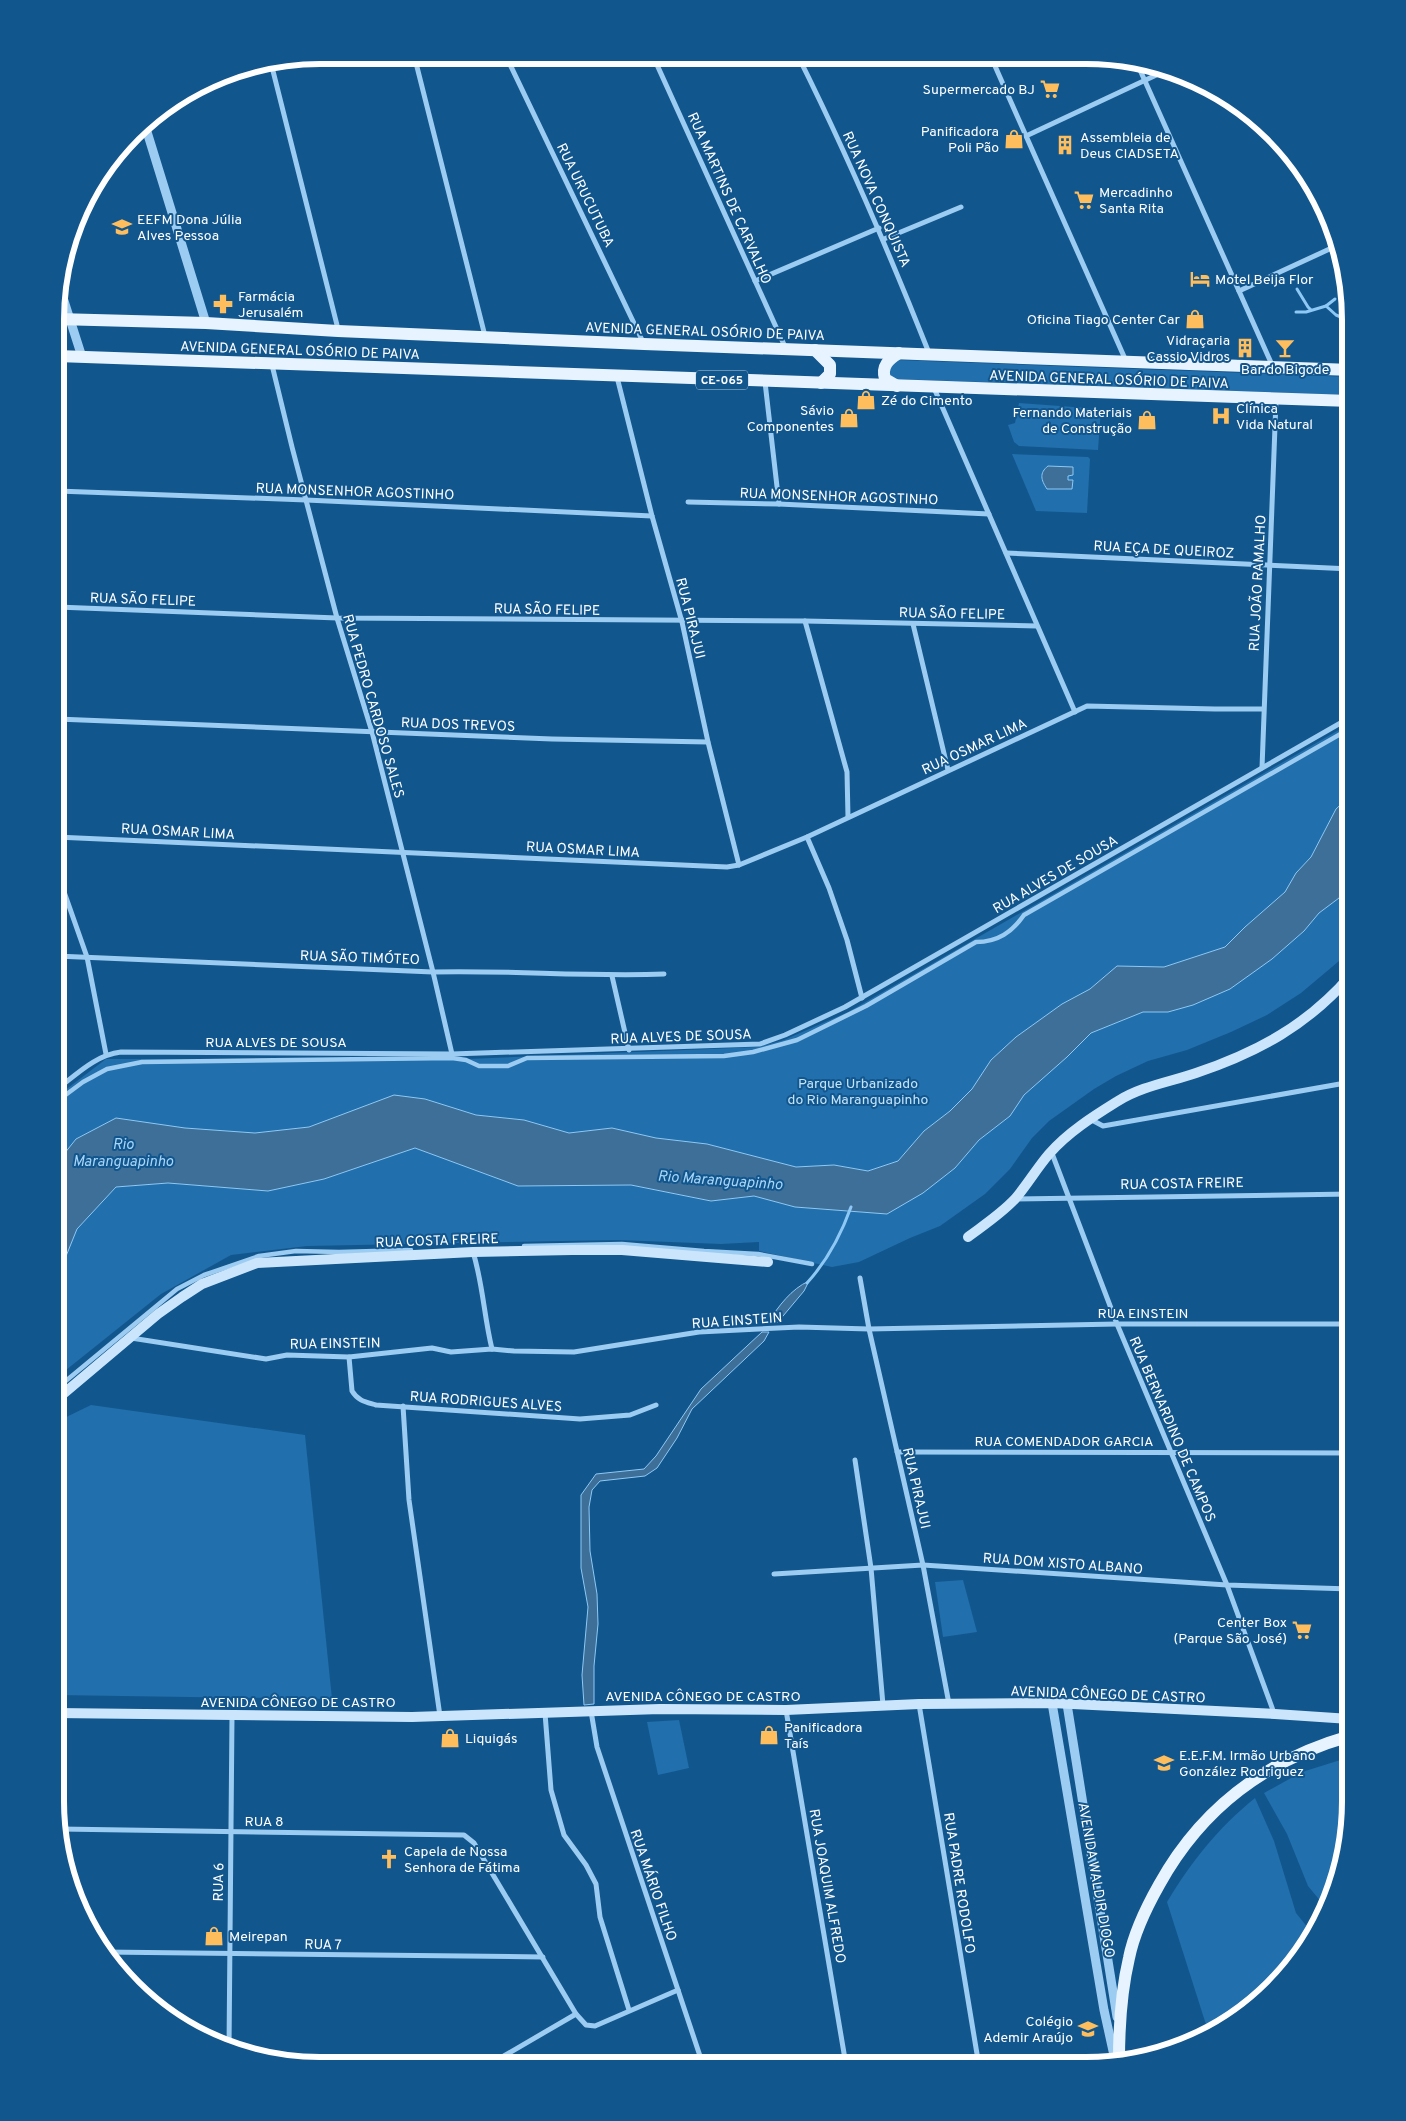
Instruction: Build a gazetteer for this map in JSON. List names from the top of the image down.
{
  "streets": {
    "main road": [
      "AVENIDA GENERAL OSÓRIO DE PAIVA",
      "CE-065",
      "RUA COSTA FREIRE",
      "AVENIDA CÔNEGO DE CASTRO",
      "AVENIDA WALDIR DIOGO"
    ],
    "street": [
      "RUA URUCUTUBA",
      "RUA MARTINS DE CARVALHO",
      "RUA NOVA CONQUISTA",
      "RUA MONSENHOR AGOSTINHO",
      "RUA EÇA DE QUEIROZ",
      "RUA JOÃO RAMALHO",
      "RUA SÃO FELIPE",
      "RUA PIRAJUI",
      "RUA PEDRO CARDOSO SALES",
      "RUA DOS TREVOS",
      "RUA OSMAR LIMA",
      "RUA ALVES DE SOUSA",
      "RUA SÃO TIMÓTEO",
      "RUA EINSTEIN",
      "RUA RODRIGUES ALVES",
      "RUA BERNARDINO DE CAMPOS",
      "RUA COMENDADOR GARCIA",
      "RUA DOM XISTO ALBANO",
      "RUA 8",
      "RUA 6",
      "RUA PADRE RODOLFO",
      "RUA MÁRIO FILHO",
      "RUA JOAQUIM ALFREDO",
      "RUA 7"
    ]
  },
  "crossings": [
    ["RUA URUCUTUBA", "AVENIDA GENERAL OSÓRIO DE PAIVA"],
    ["RUA MARTINS DE CARVALHO", "AVENIDA GENERAL OSÓRIO DE PAIVA"],
    ["RUA NOVA CONQUISTA", "AVENIDA GENERAL OSÓRIO DE PAIVA"],
    ["AVENIDA GENERAL OSÓRIO DE PAIVA", "RUA JOÃO RAMALHO"],
    ["AVENIDA GENERAL OSÓRIO DE PAIVA", "RUA PIRAJUI"],
    ["AVENIDA GENERAL OSÓRIO DE PAIVA", "RUA PEDRO CARDOSO SALES"],
    ["RUA MONSENHOR AGOSTINHO", "RUA PIRAJUI"],
    ["RUA MONSENHOR AGOSTINHO", "RUA PEDRO CARDOSO SALES"],
    ["RUA EÇA DE QUEIROZ", "RUA JOÃO RAMALHO"],
    ["RUA JOÃO RAMALHO", "RUA OSMAR LIMA"],
    ["RUA JOÃO RAMALHO", "RUA ALVES DE SOUSA"],
    ["RUA SÃO FELIPE", "RUA PIRAJUI"],
    ["RUA SÃO FELIPE", "RUA PEDRO CARDOSO SALES"],
    ["RUA PIRAJUI", "RUA DOS TREVOS"],
    ["RUA PIRAJUI", "RUA OSMAR LIMA"],
    ["RUA PIRAJUI", "RUA EINSTEIN"],
    ["RUA PIRAJUI", "RUA COMENDADOR GARCIA"],
    ["RUA PIRAJUI", "RUA DOM XISTO ALBANO"],
    ["RUA PIRAJUI", "AVENIDA CÔNEGO DE CASTRO"],
    ["RUA PEDRO CARDOSO SALES", "RUA DOS TREVOS"],
    ["RUA PEDRO CARDOSO SALES", "RUA OSMAR LIMA"],
    ["RUA PEDRO CARDOSO SALES", "RUA ALVES DE SOUSA"],
    ["RUA PEDRO CARDOSO SALES", "RUA SÃO TIMÓTEO"],
    ["RUA COSTA FREIRE", "RUA EINSTEIN"],
    ["RUA COSTA FREIRE", "RUA BERNARDINO DE CAMPOS"],
    ["RUA EINSTEIN", "RUA RODRIGUES ALVES"],
    ["RUA EINSTEIN", "RUA BERNARDINO DE CAMPOS"],
    ["RUA BERNARDINO DE CAMPOS", "RUA COMENDADOR GARCIA"],
    ["RUA BERNARDINO DE CAMPOS", "RUA DOM XISTO ALBANO"],
    ["RUA BERNARDINO DE CAMPOS", "AVENIDA CÔNEGO DE CASTRO"],
    ["AVENIDA CÔNEGO DE CASTRO", "AVENIDA WALDIR DIOGO"],
    ["AVENIDA CÔNEGO DE CASTRO", "RUA 6"],
    ["AVENIDA CÔNEGO DE CASTRO", "RUA PADRE RODOLFO"],
    ["AVENIDA CÔNEGO DE CASTRO", "RUA MÁRIO FILHO"],
    ["AVENIDA CÔNEGO DE CASTRO", "RUA JOAQUIM ALFREDO"],
    ["RUA 8", "RUA 6"],
    ["RUA 8", "RUA 7"],
    ["RUA 6", "RUA 7"]
  ],
  "water": ["Rio Maranguapinho"],
  "parks": ["Parque Urbanizado do Rio Maranguapinho"],
  "places": {
    "supermarket": ["Supermercado BJ", "Mercadinho Santa Rita", "Center Box (Parque São José)"],
    "shop": [
      "Panificadora Poli Pão",
      "Oficina Tiago Center Car",
      "Zé do Cimento",
      "Sávio Componentes",
      "Fernando Materiais de Construção",
      "Panificadora Taís",
      "Liquigás",
      "Meirepan"
    ],
    "building": ["Assembleia de Deus CIADSETA", "Vidraçaria Cassio Vidros"],
    "school or university": ["EEFM Dona Júlia Alves Pessoa", "E.E.F.M. Irmão Urbano González Rodriguez", "Colégio Ademir Araújo"],
    "hotel": ["Motel Beija Flor"],
    "pharmacy": ["Farmácia Jerusalém"],
    "bar": ["Bar do Bigode"],
    "hospital": ["Clínica Vida Natural"],
    "church": ["Capela de Nossa Senhora de Fátima"]
  }
}
